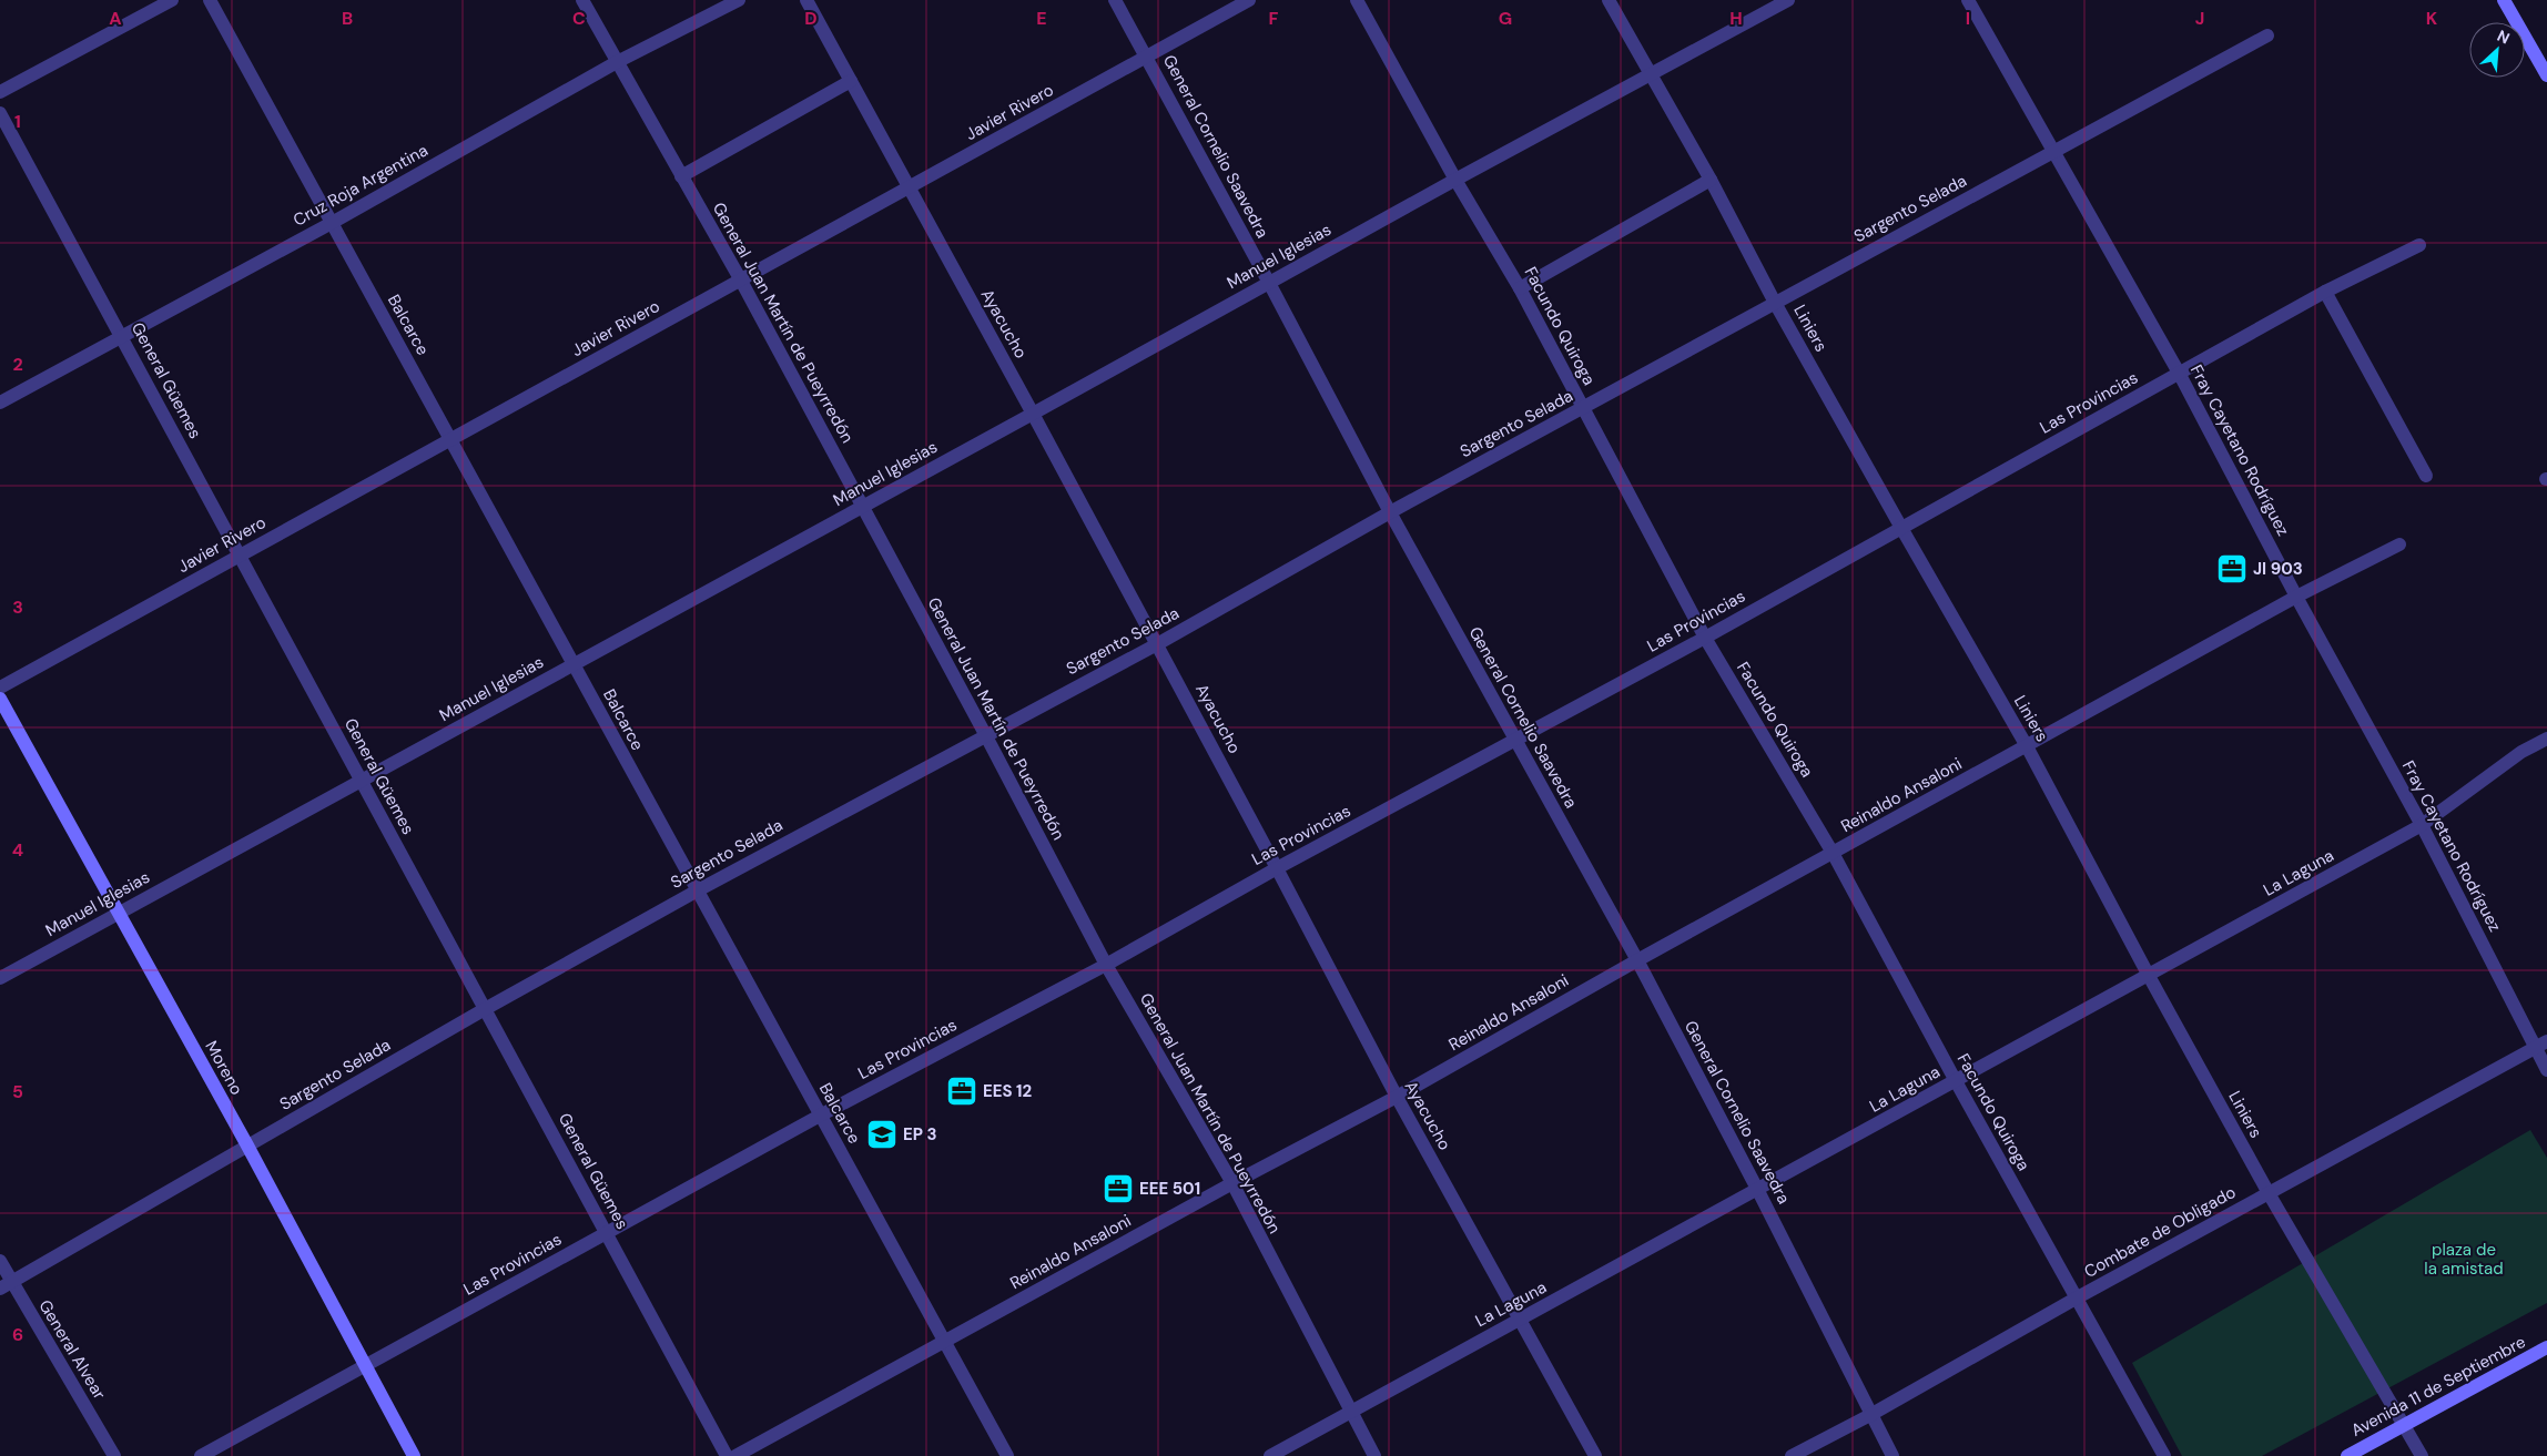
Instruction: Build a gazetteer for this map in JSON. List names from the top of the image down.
{
  "streets": {
    "street": [
      "Javier Rivero",
      "General Cornelio Saavedra",
      "Cruz Roja Argentina",
      "Sargento Selada",
      "Manuel Iglesias",
      "General Juan Martín de Pueyrredón",
      "Ayacucho",
      "Balcarce",
      "Facundo Quiroga",
      "Liniers",
      "General Güemes",
      "Las Provincias",
      "Fray Cayetano Rodríguez",
      "Reinaldo Ansaloni",
      "La Laguna",
      "Moreno",
      "Combate de Obligado",
      "General Alvear",
      "Avenida 11 de Septiembre"
    ]
  },
  "crossings": [
    ["Javier Rivero", "General Cornelio Saavedra"],
    ["Javier Rivero", "General Juan Martín de Pueyrredón"],
    ["Javier Rivero", "Ayacucho"],
    ["Javier Rivero", "Balcarce"],
    ["Javier Rivero", "General Güemes"],
    ["General Cornelio Saavedra", "Sargento Selada"],
    ["General Cornelio Saavedra", "Manuel Iglesias"],
    ["General Cornelio Saavedra", "Las Provincias"],
    ["General Cornelio Saavedra", "Reinaldo Ansaloni"],
    ["General Cornelio Saavedra", "La Laguna"],
    ["General Cornelio Saavedra", "Combate de Obligado"],
    ["Cruz Roja Argentina", "General Juan Martín de Pueyrredón"],
    ["Cruz Roja Argentina", "Balcarce"],
    ["Cruz Roja Argentina", "General Güemes"],
    ["Sargento Selada", "General Juan Martín de Pueyrredón"],
    ["Sargento Selada", "Ayacucho"],
    ["Sargento Selada", "Balcarce"],
    ["Sargento Selada", "Facundo Quiroga"],
    ["Sargento Selada", "Liniers"],
    ["Sargento Selada", "General Güemes"],
    ["Sargento Selada", "Fray Cayetano Rodríguez"],
    ["Sargento Selada", "Moreno"],
    ["Sargento Selada", "General Alvear"],
    ["Manuel Iglesias", "General Juan Martín de Pueyrredón"],
    ["Manuel Iglesias", "Ayacucho"],
    ["Manuel Iglesias", "Balcarce"],
    ["Manuel Iglesias", "Facundo Quiroga"],
    ["Manuel Iglesias", "Liniers"],
    ["Manuel Iglesias", "General Güemes"],
    ["Manuel Iglesias", "Moreno"],
    ["General Juan Martín de Pueyrredón", "Las Provincias"],
    ["General Juan Martín de Pueyrredón", "Reinaldo Ansaloni"],
    ["General Juan Martín de Pueyrredón", "La Laguna"],
    ["Ayacucho", "Las Provincias"],
    ["Ayacucho", "Reinaldo Ansaloni"],
    ["Ayacucho", "La Laguna"],
    ["Balcarce", "Las Provincias"],
    ["Balcarce", "Reinaldo Ansaloni"],
    ["Facundo Quiroga", "Las Provincias"],
    ["Facundo Quiroga", "Reinaldo Ansaloni"],
    ["Facundo Quiroga", "La Laguna"],
    ["Facundo Quiroga", "Combate de Obligado"],
    ["Liniers", "Las Provincias"],
    ["Liniers", "Reinaldo Ansaloni"],
    ["Liniers", "La Laguna"],
    ["Liniers", "Combate de Obligado"],
    ["Liniers", "Avenida 11 de Septiembre"],
    ["General Güemes", "Las Provincias"],
    ["Las Provincias", "Fray Cayetano Rodríguez"],
    ["Las Provincias", "Moreno"],
    ["Fray Cayetano Rodríguez", "Reinaldo Ansaloni"],
    ["Fray Cayetano Rodríguez", "La Laguna"],
    ["Fray Cayetano Rodríguez", "Combate de Obligado"]
  ],
  "parks": ["plaza de la amistad"],
  "places": {
    "office": ["JI 903", "EES 12", "EEE 501"],
    "school or university": ["EP 3"]
  },
  "north": "top right",
  "grid": {
    "columns": [
      "A",
      "B",
      "C",
      "D",
      "E",
      "F",
      "G",
      "H",
      "I",
      "J",
      "K"
    ],
    "rows": [
      "1",
      "2",
      "3",
      "4",
      "5",
      "6"
    ]
  }
}
